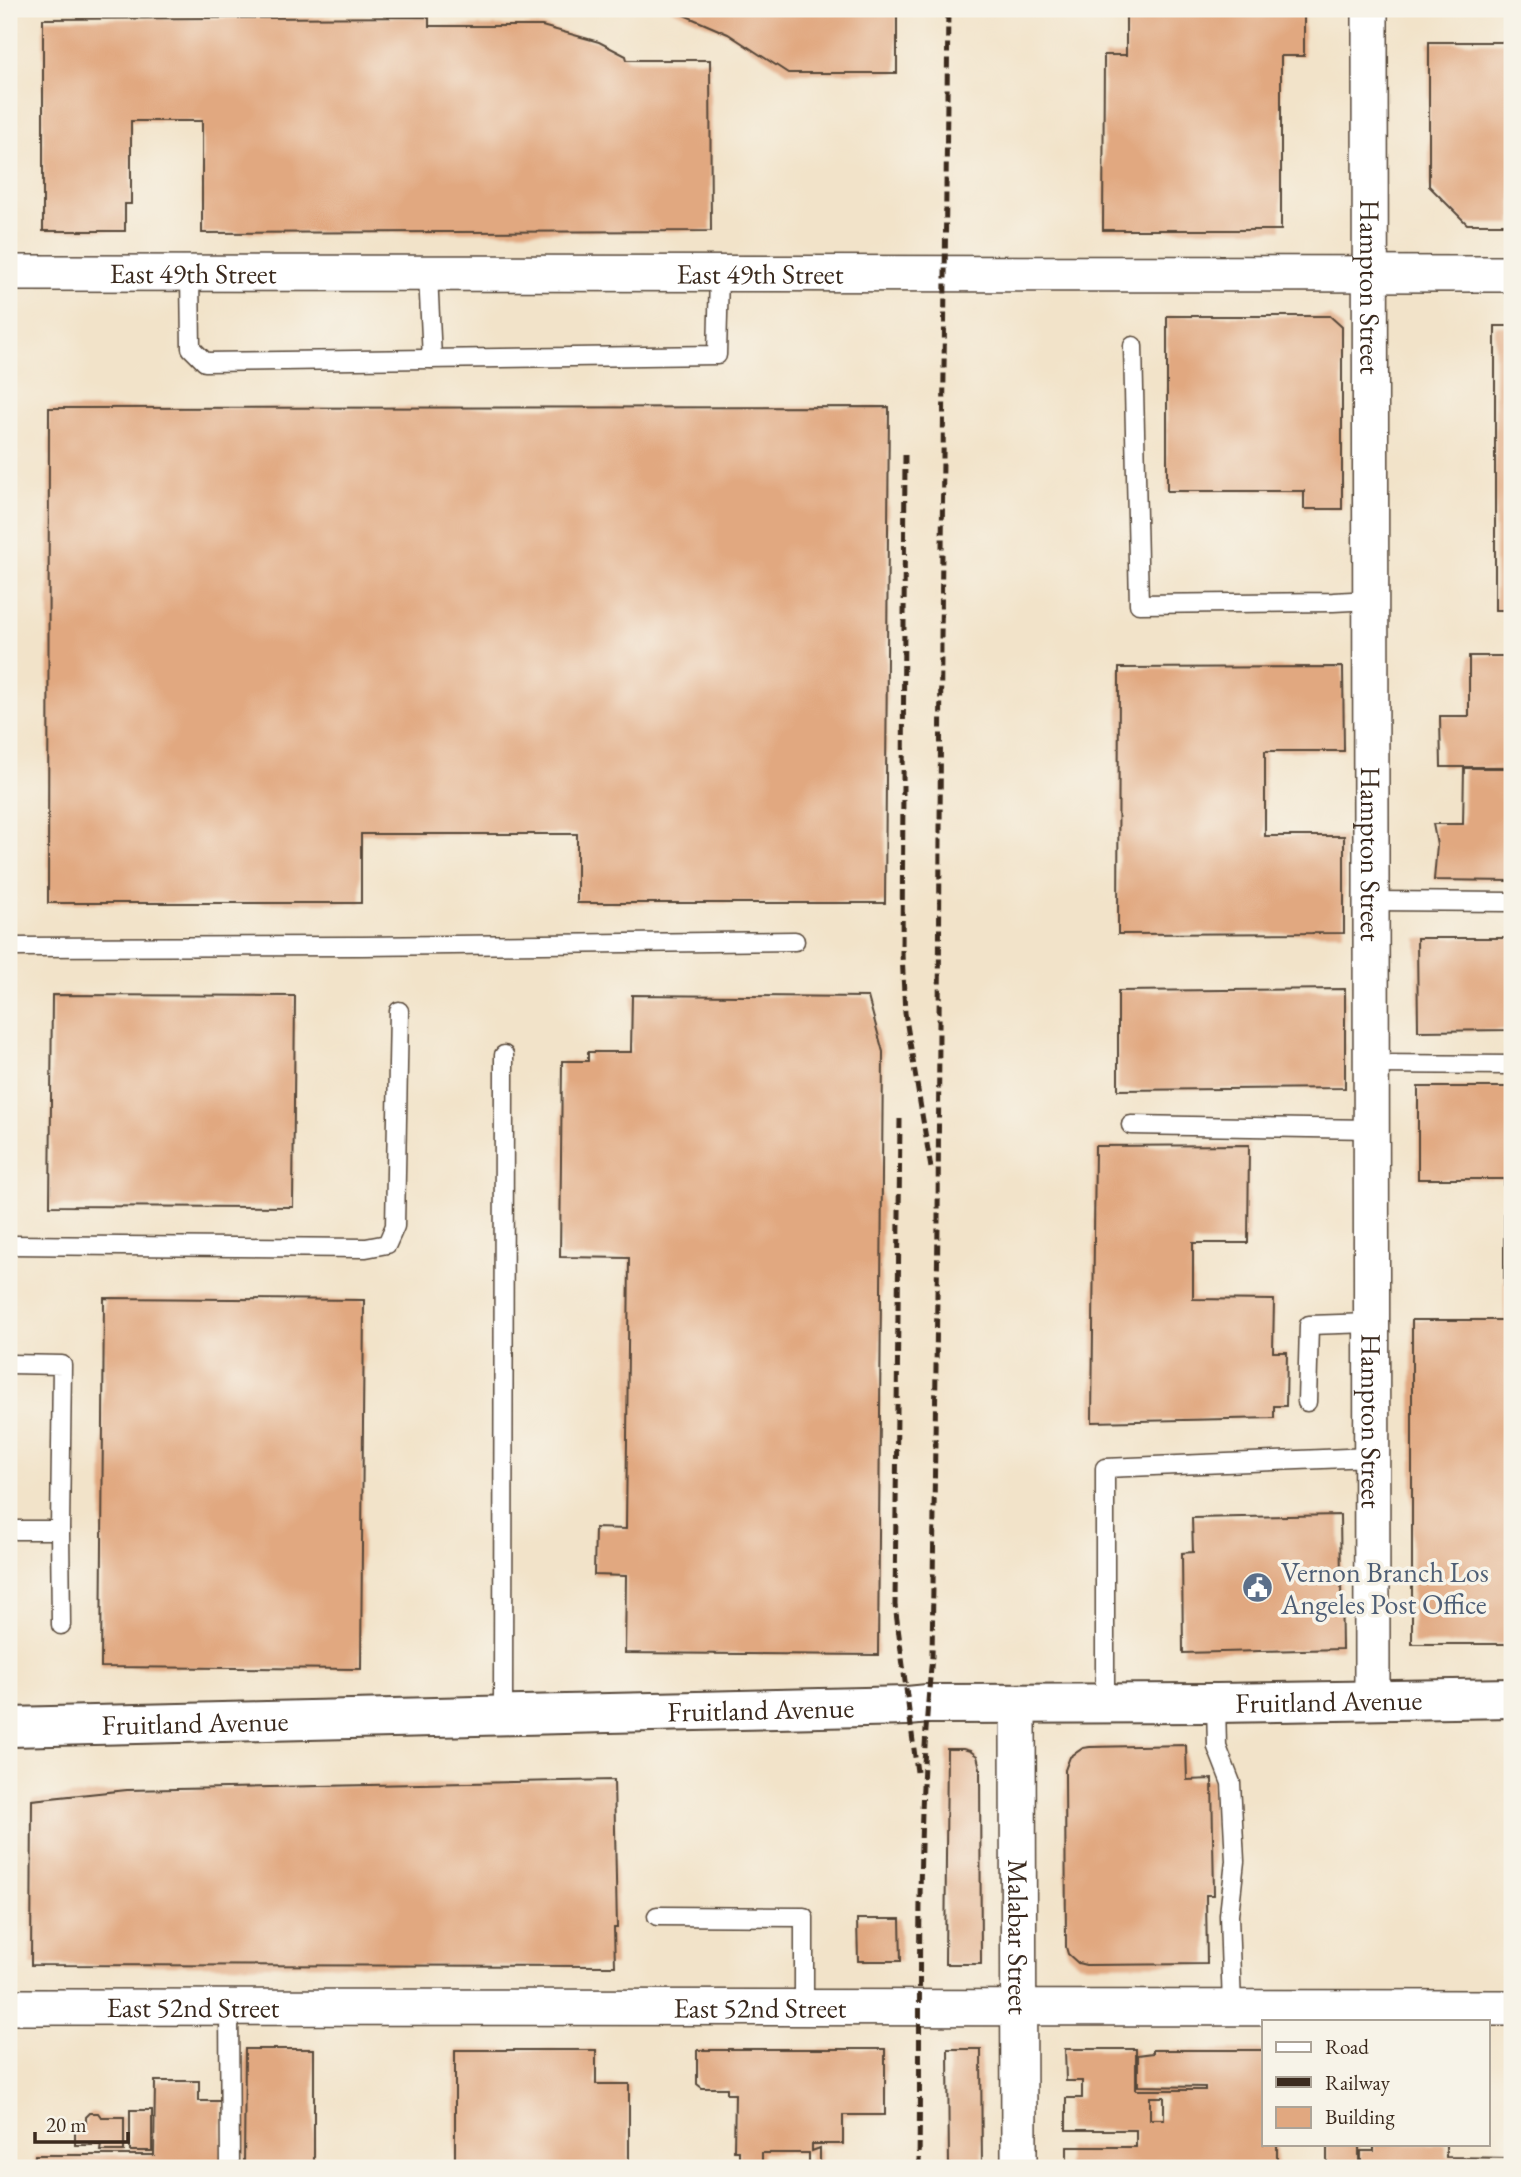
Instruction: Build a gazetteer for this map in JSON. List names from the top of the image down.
{
  "streets": {
    "street": [
      "East 49th Street",
      "Hampton Street",
      "Fruitland Avenue",
      "Malabar Street",
      "East 52nd Street"
    ]
  },
  "crossings": [
    ["East 49th Street", "Hampton Street"],
    ["Hampton Street", "Fruitland Avenue"],
    ["Fruitland Avenue", "Malabar Street"],
    ["Malabar Street", "East 52nd Street"]
  ],
  "places": {
    "public building": ["Vernon Branch Los Angeles Post Office"]
  },
  "legend": ["Road", "Railway", "Building"],
  "scale_bar": "20 m"
}
